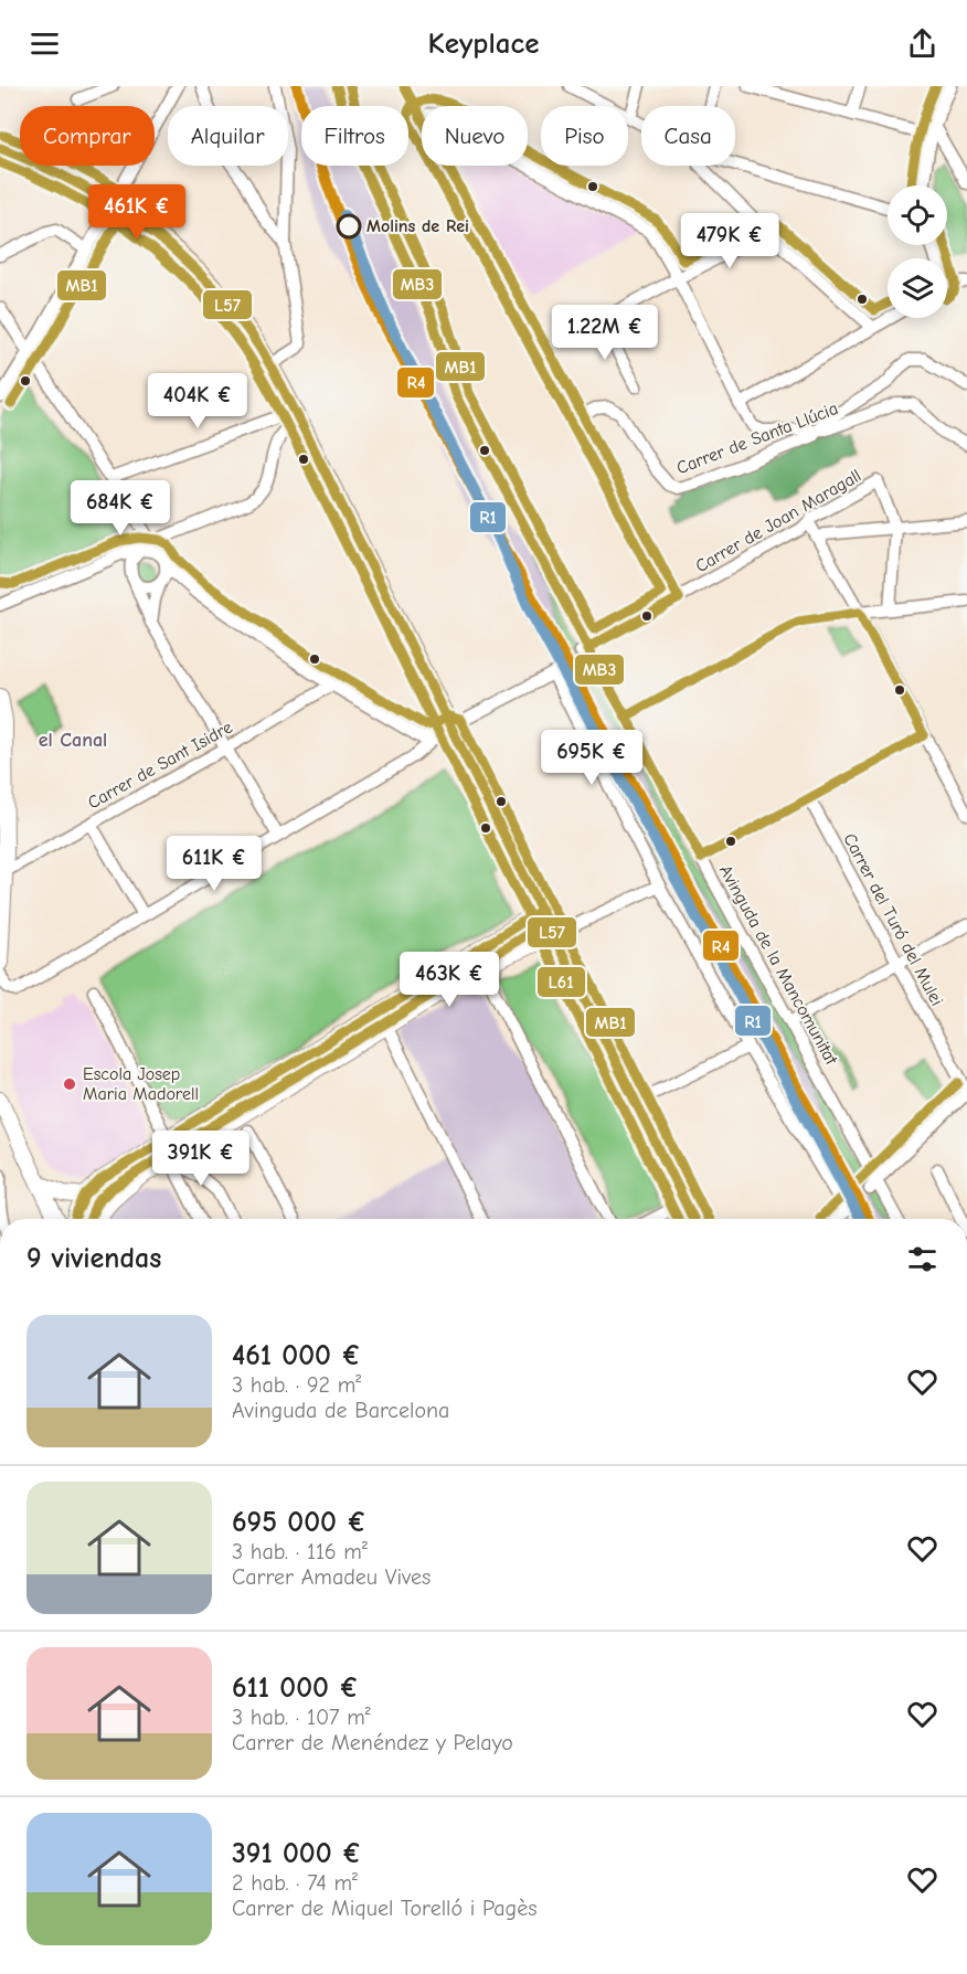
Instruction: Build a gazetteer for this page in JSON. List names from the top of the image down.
{
  "streets": {
    "street": [
      "Carrer de Santa Llúcia",
      "Carrer de Joan Maragall",
      "Carrer de Sant Isidre",
      "Carrer del Turó del Mulei",
      "Avinguda de la Mancomunitat"
    ]
  },
  "crossings": [
    ["Carrer de Joan Maragall", "Avinguda de la Mancomunitat"]
  ],
  "districts": ["el Canal"],
  "places": ["Molins de Rei", "Escola Josep Maria Madorell"],
  "lines": [
    "transit line R4",
    "transit line MB3",
    "transit line MB1",
    "transit line L57",
    "transit line L61",
    "transit line R1"
  ],
  "page": {
    "header": "Keyplace",
    "chip": [
      "Comprar",
      "Alquilar",
      "Filtros",
      "Nuevo",
      "Piso",
      "Casa"
    ],
    "price": [
      "461K €",
      "479K €",
      "1.22M €",
      "404K €",
      "684K €",
      "695K €",
      "611K €",
      "463K €",
      "391K €"
    ],
    "heading": "9 viviendas",
    "list": [
      {
        "name": "461 000 €",
        "note": "3 hab. · 92 m² · Avinguda de Barcelona"
      },
      {
        "name": "695 000 €",
        "note": "3 hab. · 116 m² · Carrer Amadeu Vives"
      },
      {
        "name": "611 000 €",
        "note": "3 hab. · 107 m² · Carrer de Menéndez y Pelayo"
      },
      {
        "name": "391 000 €",
        "note": "2 hab. · 74 m² · Carrer de Miquel Torelló i Pagès"
      }
    ]
  }
}
